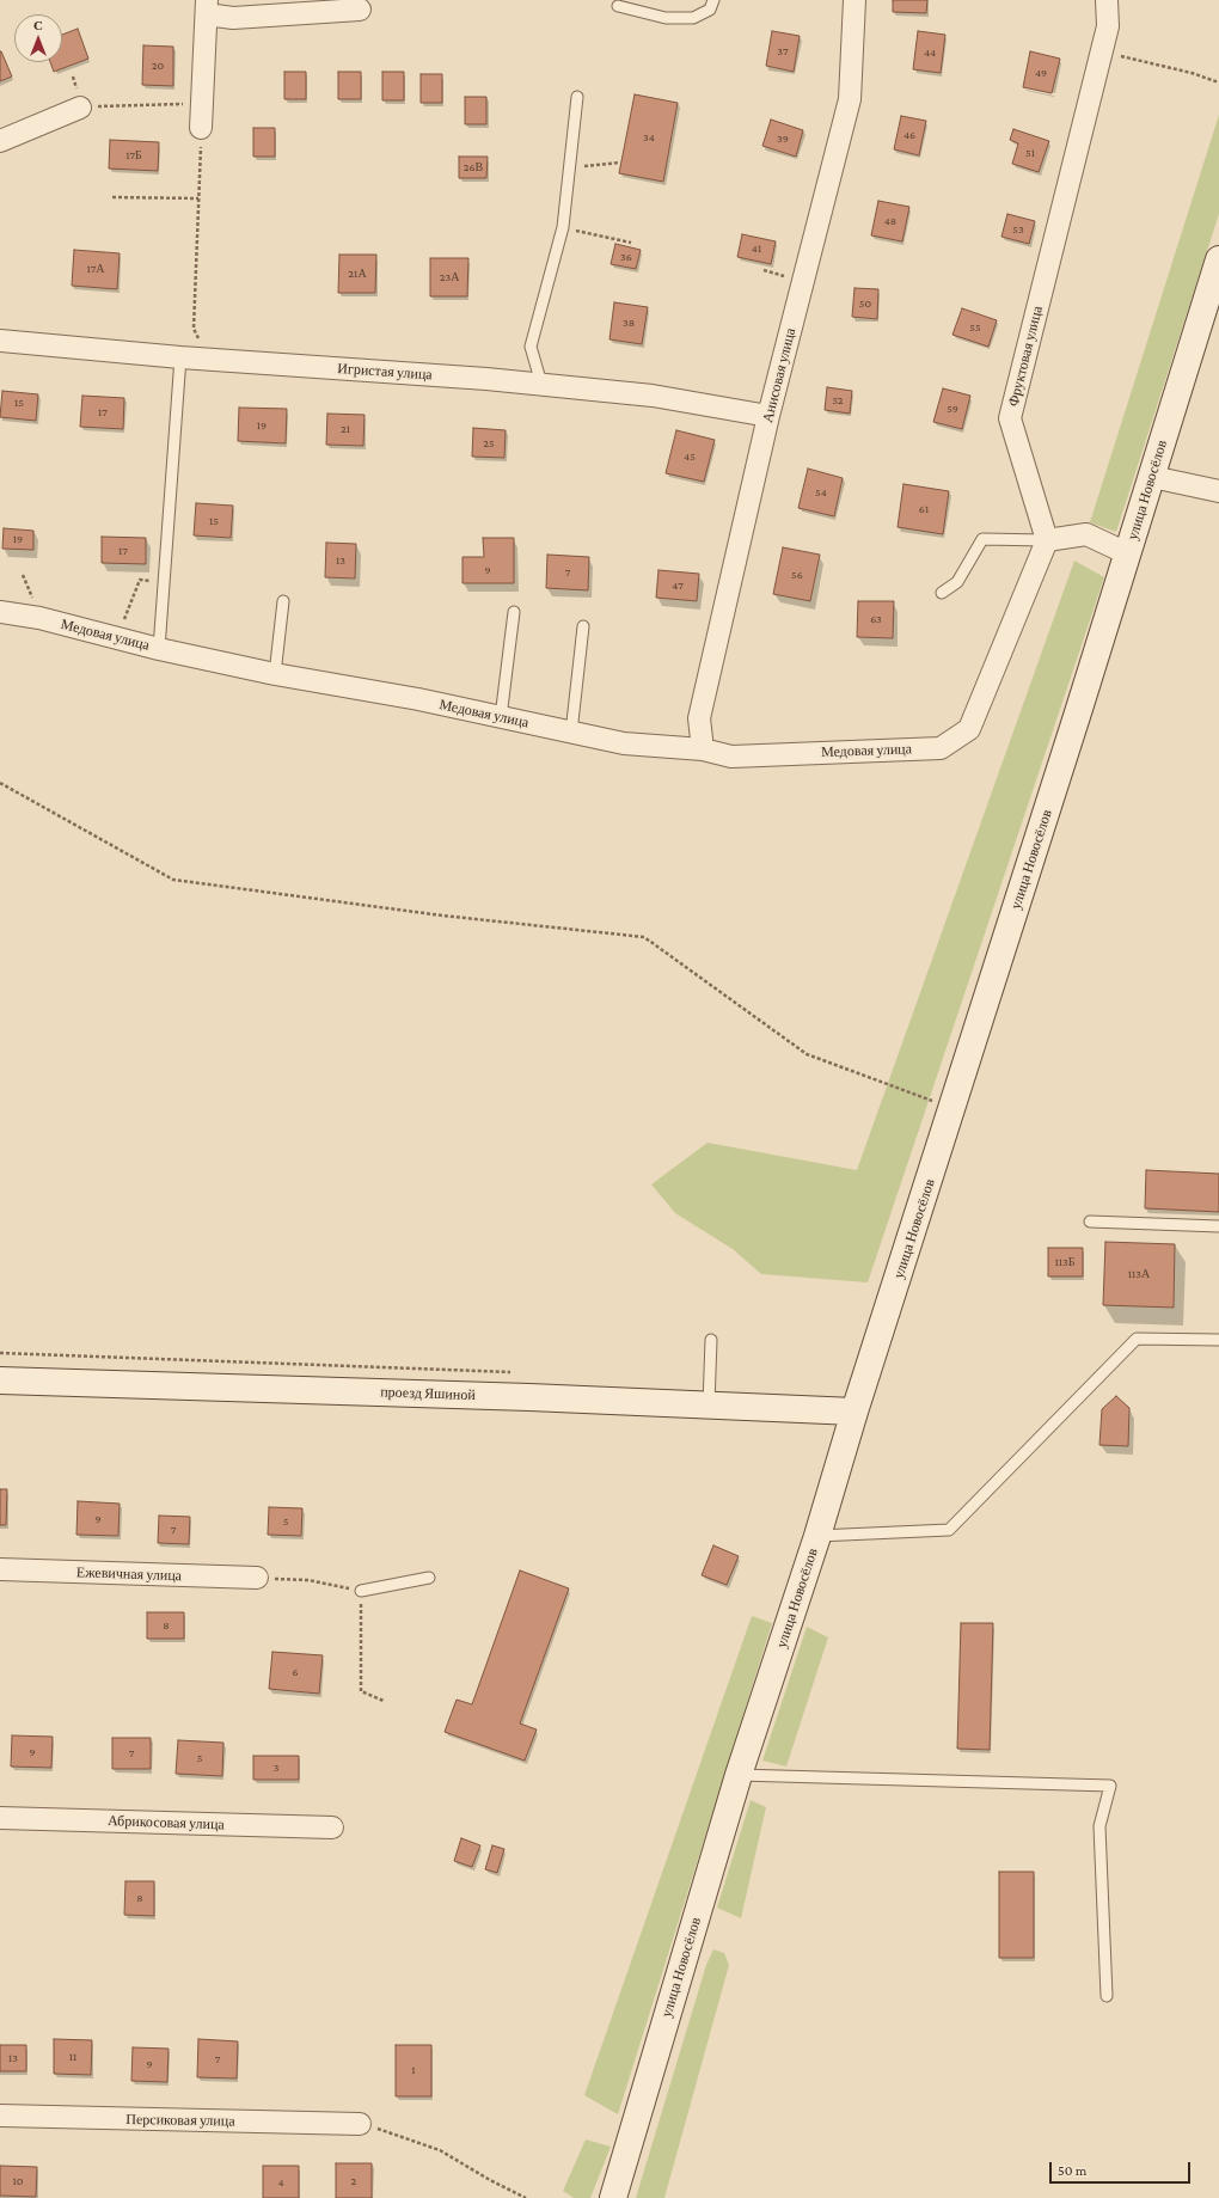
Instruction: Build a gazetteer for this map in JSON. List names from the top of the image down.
{
  "streets": {
    "street": [
      "Фруктовая улица",
      "Игристая улица",
      "Анисовая улица",
      "улица Новосёлов",
      "Медовая улица",
      "проезд Яшиной",
      "Ежевичная улица",
      "Абрикосовая улица",
      "Персиковая улица"
    ]
  },
  "crossings": [
    ["Фруктовая улица", "Медовая улица"],
    ["Игристая улица", "Анисовая улица"],
    ["Анисовая улица", "Медовая улица"],
    ["улица Новосёлов", "проезд Яшиной"]
  ],
  "house_numbers": [
    "37",
    "44",
    "20",
    "49",
    "46",
    "34",
    "39",
    "51",
    "17Б",
    "26В",
    "48",
    "53",
    "41",
    "36",
    "17А",
    "21А",
    "23А",
    "50",
    "38",
    "55",
    "52",
    "15",
    "59",
    "17",
    "19",
    "21",
    "25",
    "45",
    "54",
    "61",
    "15",
    "19",
    "17",
    "13",
    "9",
    "7",
    "56",
    "47",
    "63",
    "113Б",
    "113А",
    "9",
    "5",
    "7",
    "8",
    "6",
    "9",
    "7",
    "5",
    "3",
    "8",
    "11",
    "13",
    "7",
    "9",
    "1",
    "10",
    "2",
    "4"
  ],
  "scale_bar": "50 m",
  "north": "top"
}
